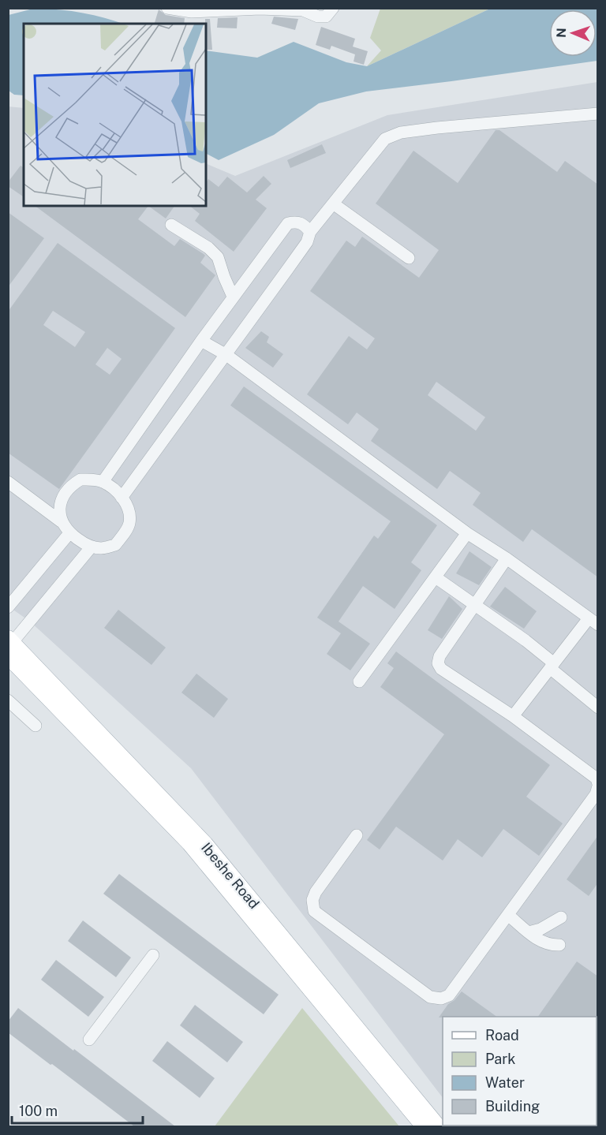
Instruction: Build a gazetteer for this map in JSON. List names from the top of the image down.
{
  "streets": {
    "main road": ["Ibeshe Road"]
  },
  "legend": [
    "Road",
    "Park",
    "Water",
    "Building"
  ],
  "scale_bar": "100 m",
  "north": "left"
}
